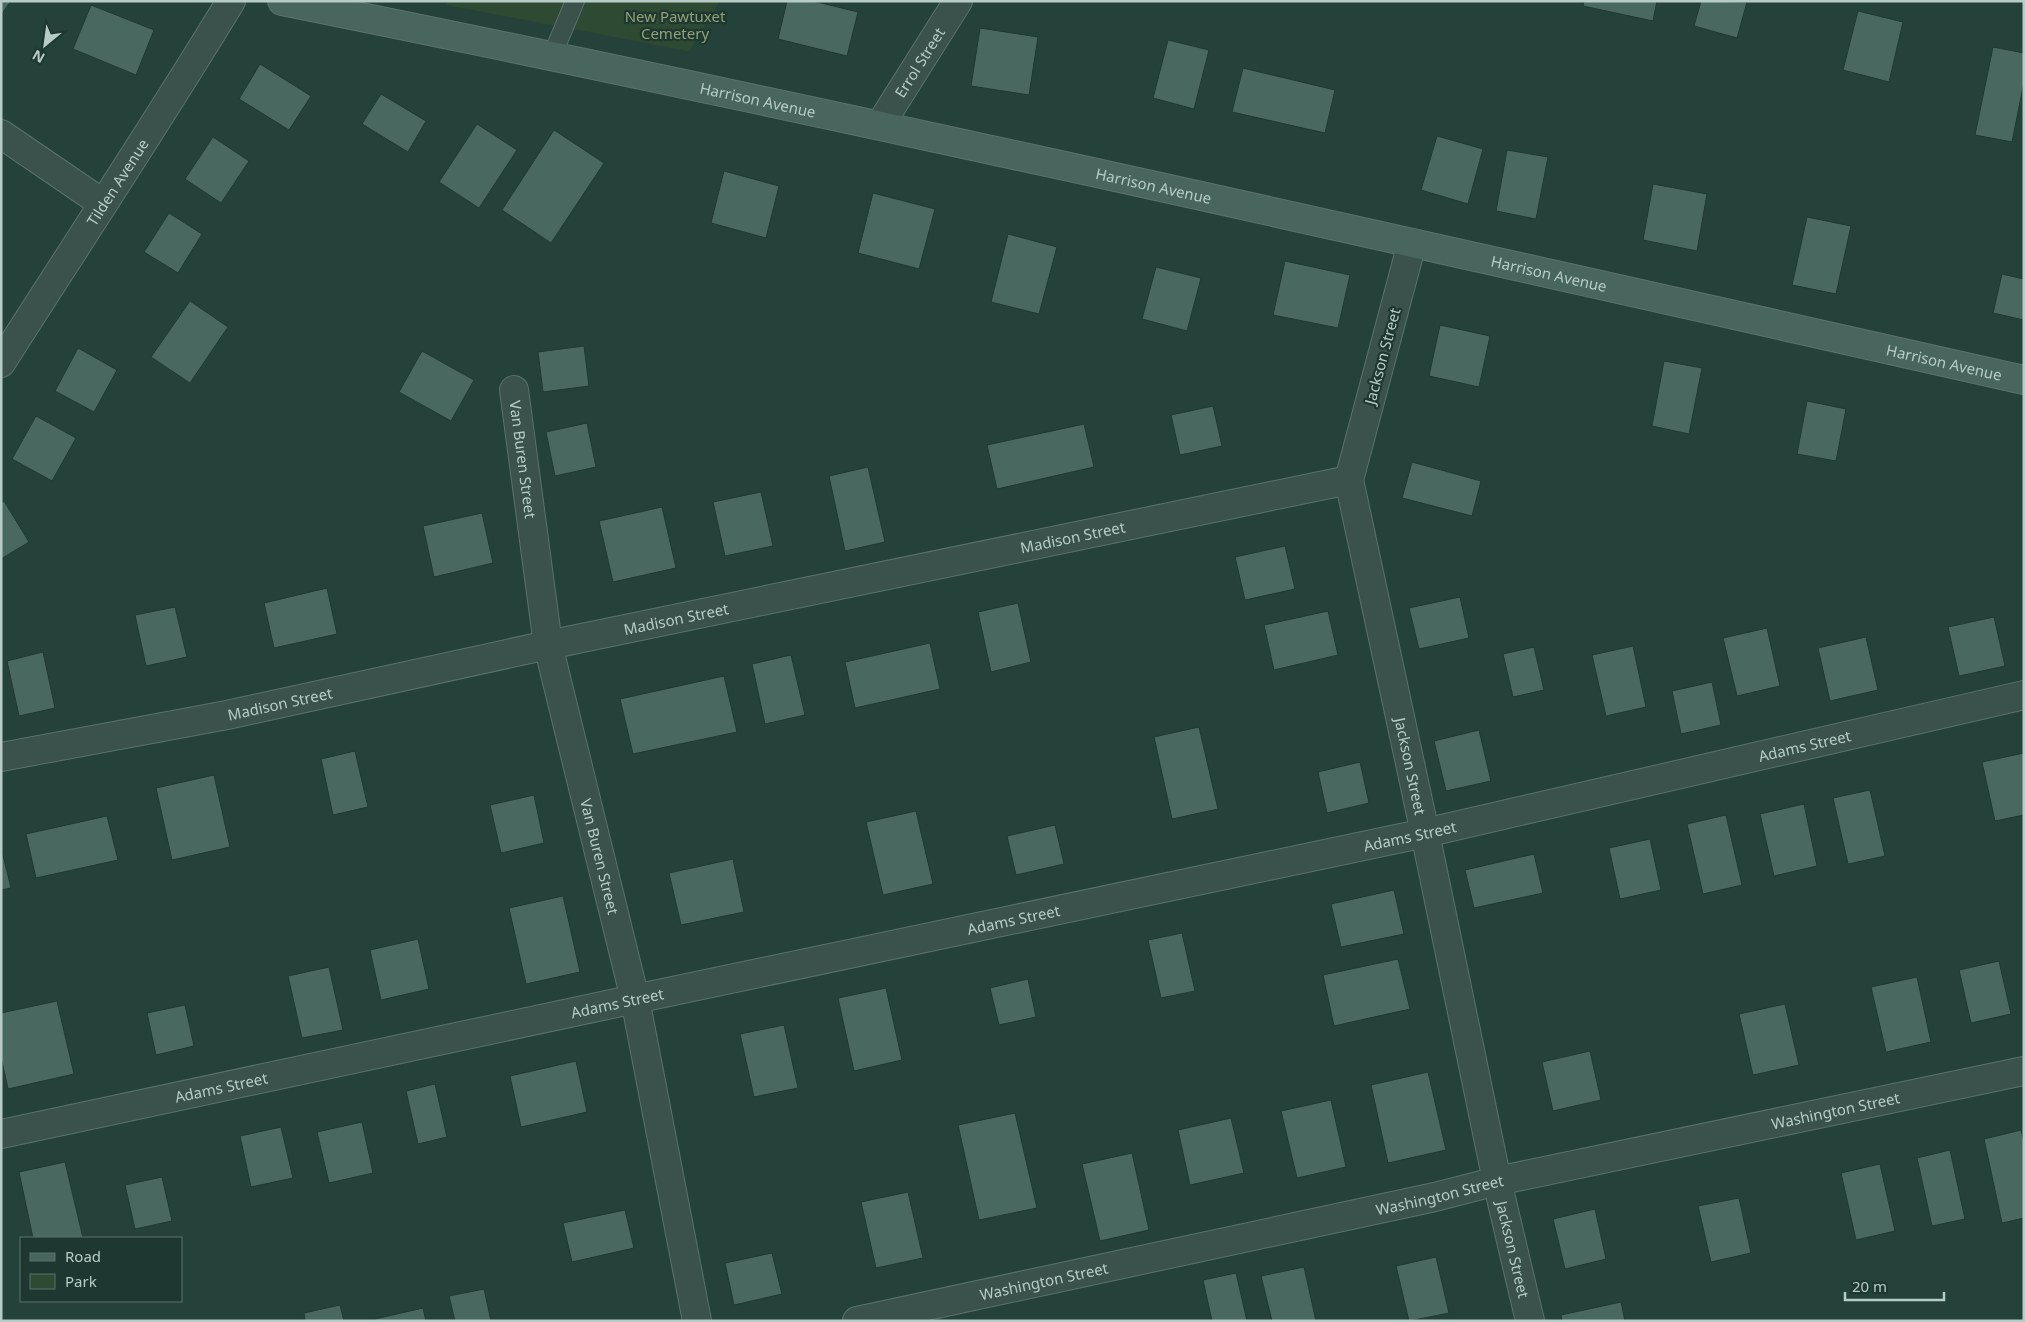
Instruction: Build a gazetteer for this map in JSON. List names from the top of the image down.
{
  "streets": {
    "street": [
      "Errol Street",
      "Harrison Avenue",
      "Tilden Avenue",
      "Jackson Street",
      "Van Buren Street",
      "Madison Street",
      "Adams Street",
      "Washington Street"
    ]
  },
  "crossings": [
    ["Errol Street", "Harrison Avenue"],
    ["Harrison Avenue", "Jackson Street"],
    ["Jackson Street", "Madison Street"],
    ["Jackson Street", "Adams Street"],
    ["Jackson Street", "Washington Street"],
    ["Van Buren Street", "Madison Street"],
    ["Van Buren Street", "Adams Street"]
  ],
  "parks": ["New Pawtuxet Cemetery"],
  "legend": ["Road", "Park"],
  "scale_bar": "20 m",
  "north": "bottom left"
}
